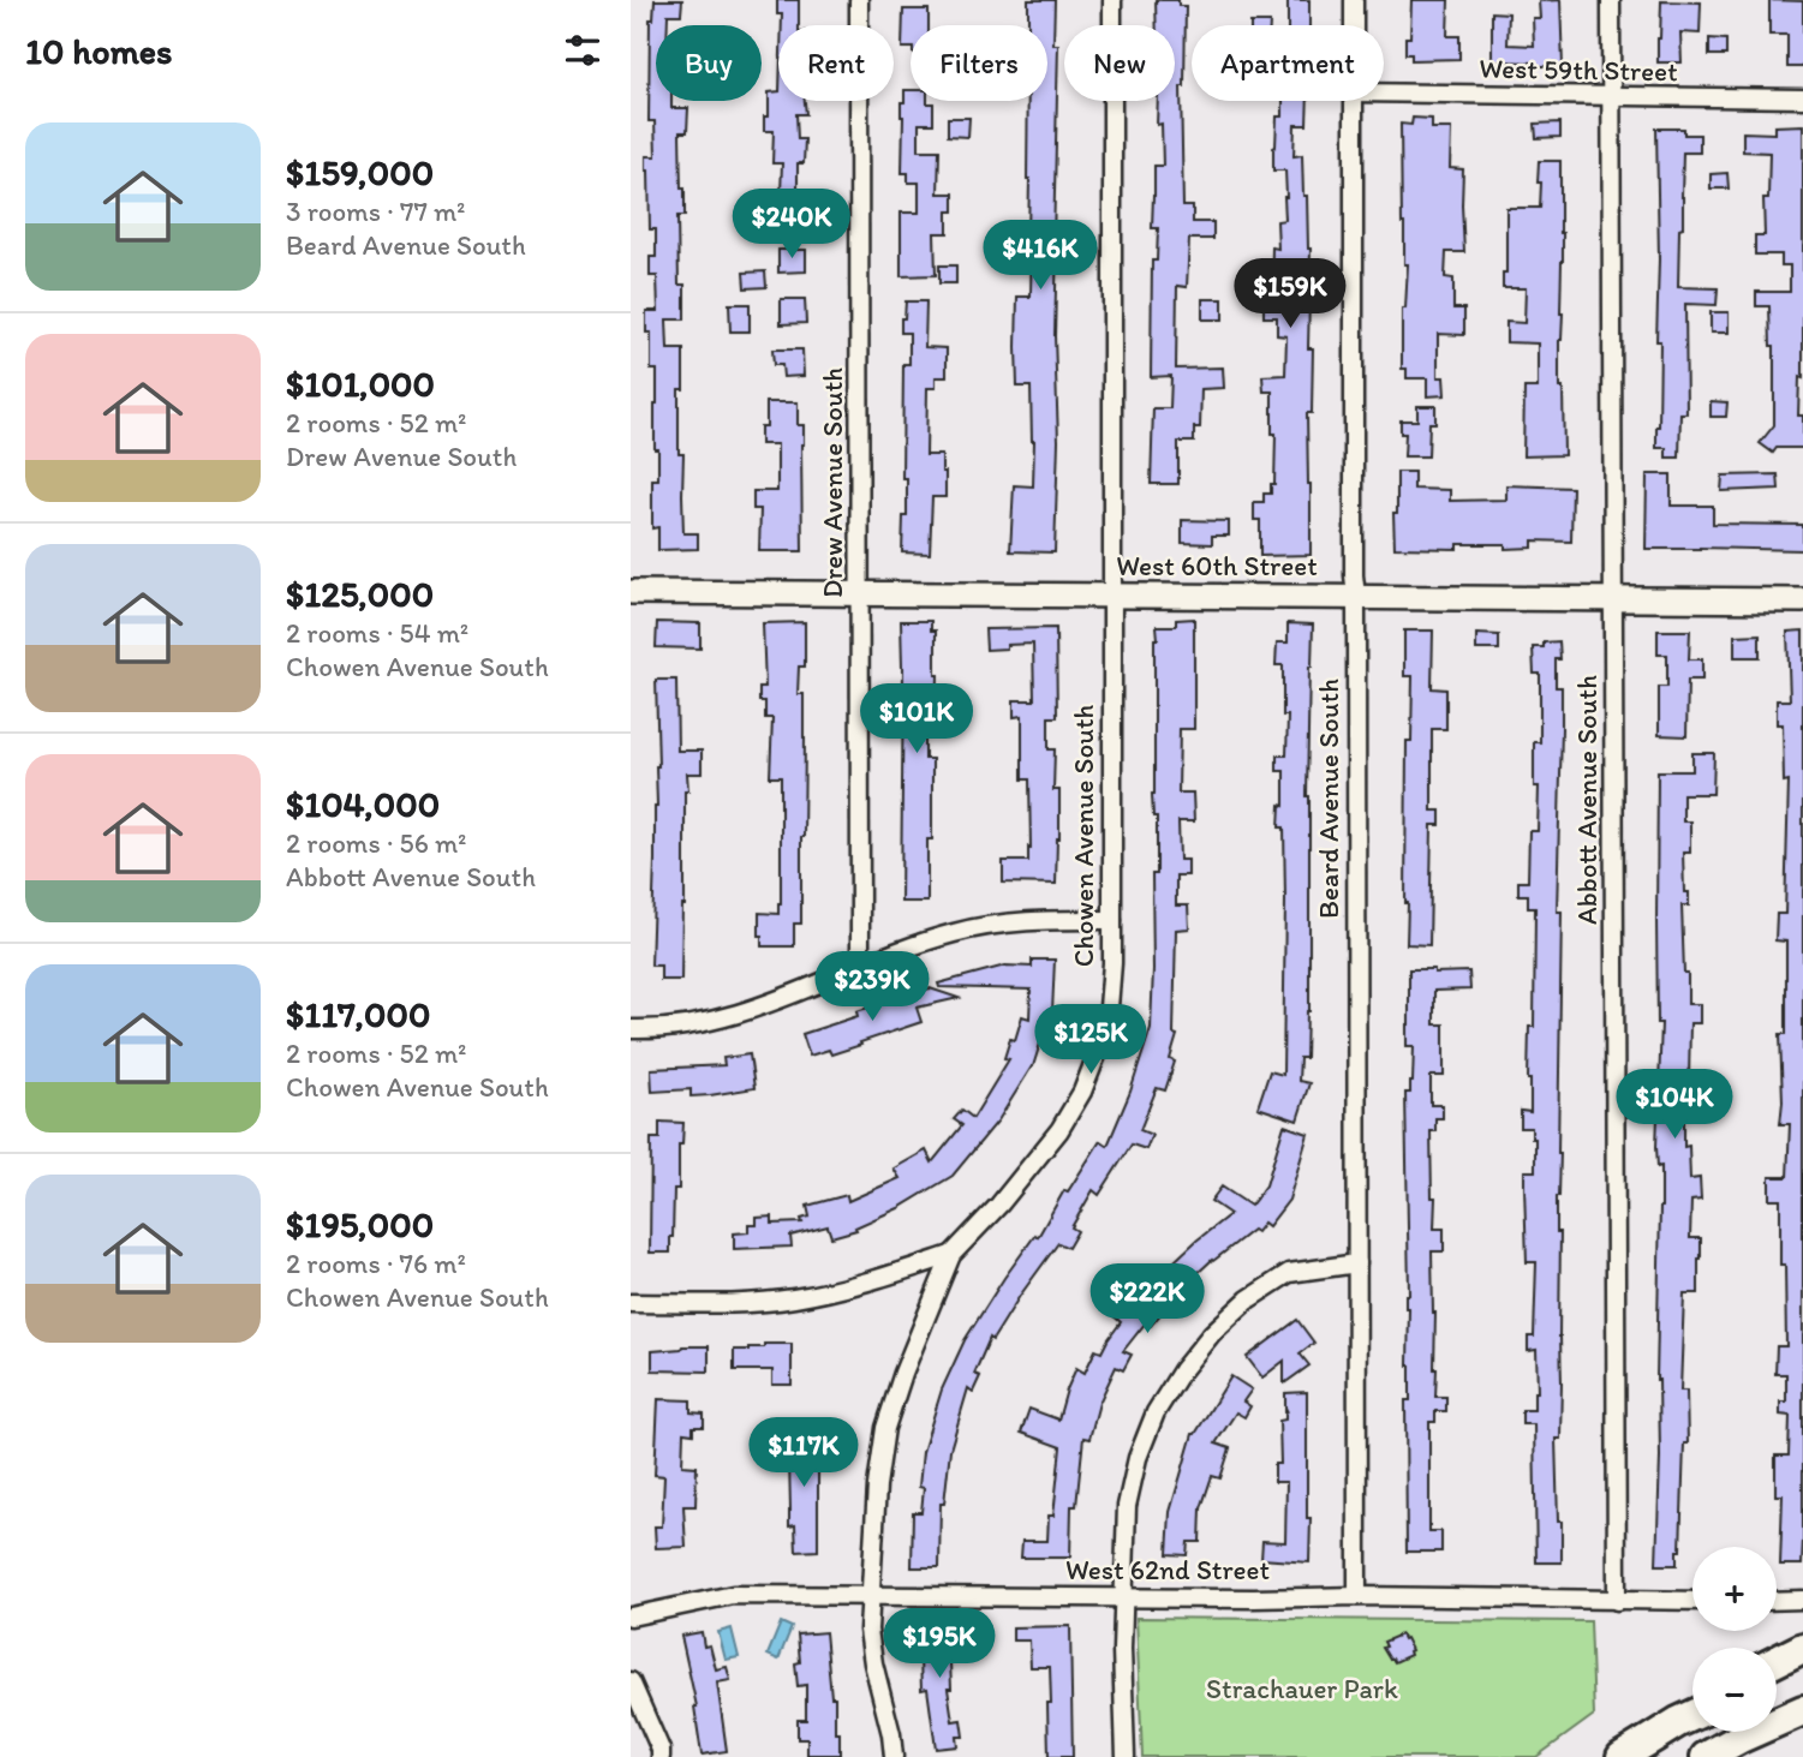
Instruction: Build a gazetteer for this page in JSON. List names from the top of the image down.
{
  "streets": {
    "street": [
      "West 59th Street",
      "Drew Avenue South",
      "West 60th Street",
      "Beard Avenue South",
      "Abbott Avenue South",
      "Chowen Avenue South",
      "West 62nd Street"
    ]
  },
  "crossings": [
    ["West 59th Street", "Abbott Avenue South"],
    ["Drew Avenue South", "West 60th Street"],
    ["West 60th Street", "Beard Avenue South"],
    ["West 60th Street", "Abbott Avenue South"],
    ["West 60th Street", "Chowen Avenue South"],
    ["Beard Avenue South", "West 62nd Street"],
    ["Abbott Avenue South", "West 62nd Street"],
    ["Chowen Avenue South", "West 62nd Street"]
  ],
  "parks": ["Strachauer Park"],
  "page": {
    "heading": "10 homes",
    "chip": [
      "Buy",
      "Rent",
      "Filters",
      "New",
      "Apartment"
    ],
    "list": [
      {
        "name": "$159,000",
        "note": "3 rooms · 77 m² · Beard Avenue South"
      },
      {
        "name": "$101,000",
        "note": "2 rooms · 52 m² · Drew Avenue South"
      },
      {
        "name": "$125,000",
        "note": "2 rooms · 54 m² · Chowen Avenue South"
      },
      {
        "name": "$104,000",
        "note": "2 rooms · 56 m² · Abbott Avenue South"
      },
      {
        "name": "$117,000",
        "note": "2 rooms · 52 m² · Chowen Avenue South"
      },
      {
        "name": "$195,000",
        "note": "2 rooms · 76 m² · Chowen Avenue South"
      }
    ],
    "price": [
      "$240K",
      "$416K",
      "$159K",
      "$101K",
      "$239K",
      "$125K",
      "$104K",
      "$222K",
      "$117K",
      "$195K"
    ],
    "map_buttons": ["+", "−"]
  }
}
